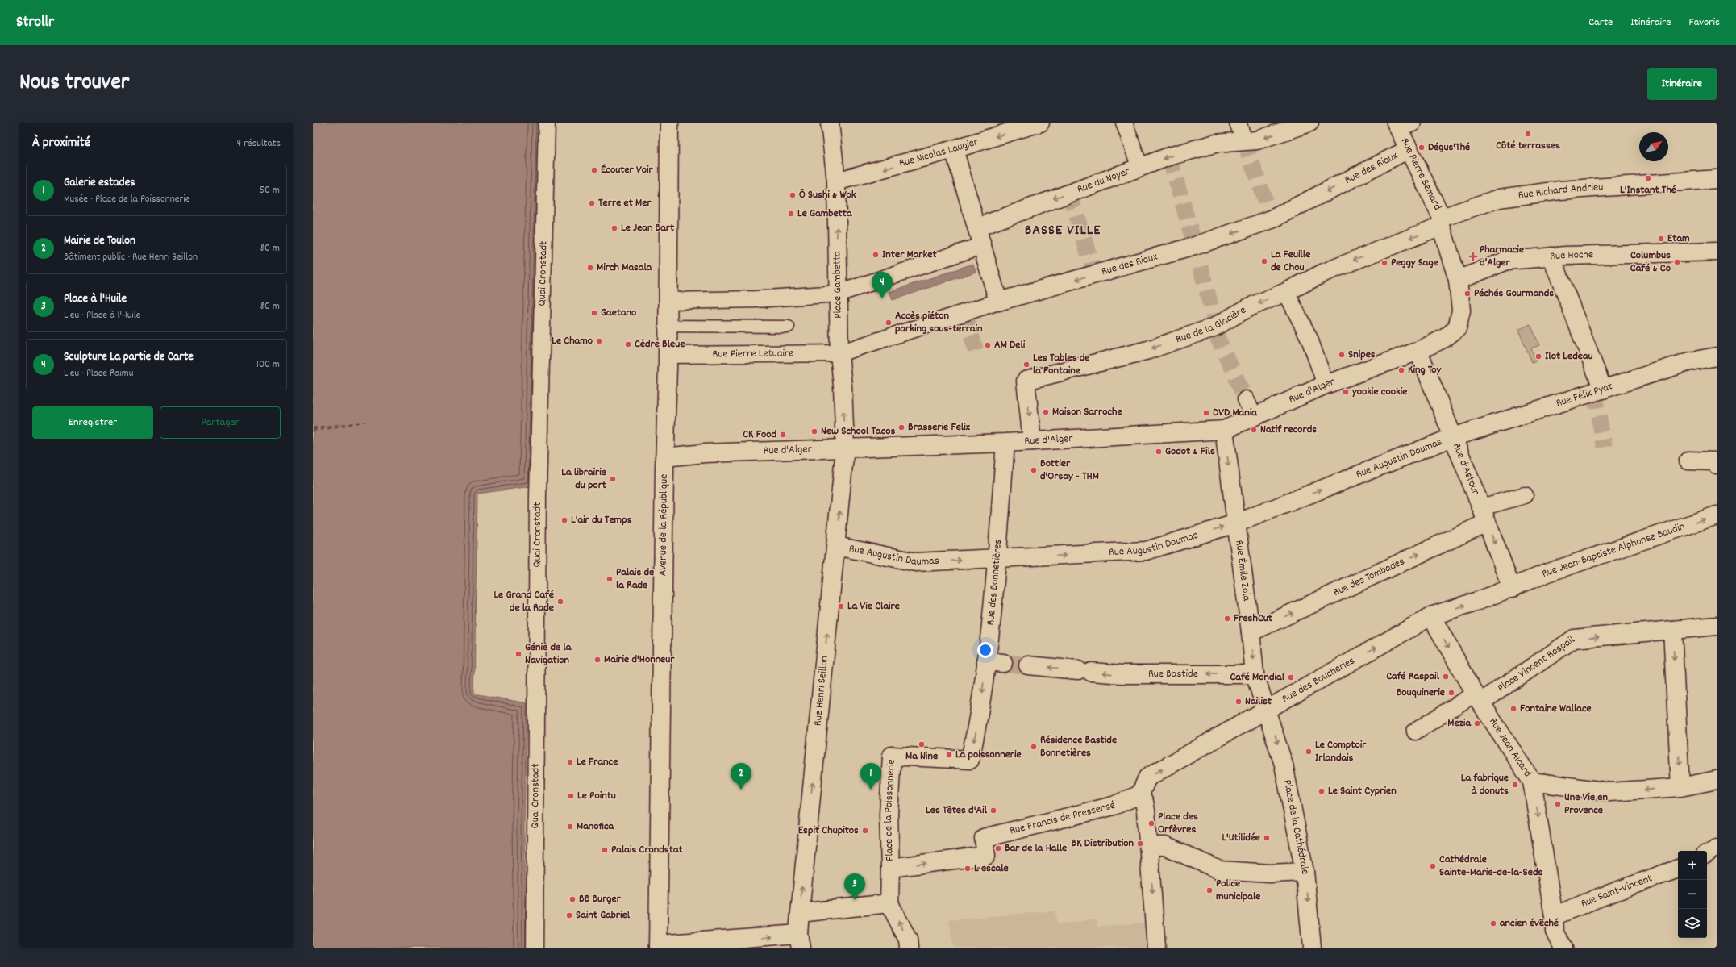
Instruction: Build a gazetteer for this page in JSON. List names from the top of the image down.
{
  "streets": {
    "street": [
      "Rue Nicolas Laugier",
      "Rue des Riaux",
      "Rue Pierre Semard",
      "Rue du Noyer",
      "Rue Richard Andrieu",
      "Rue Hoche",
      "Quai Cronstadt",
      "Place Gambetta",
      "Rue de la Glacière",
      "Rue Pierre Letuaire",
      "Rue d'Alger",
      "Rue Félix Pyat",
      "Rue Augustin Daumas",
      "Rue d'Astour",
      "Avenue de la République",
      "Rue Jean-Baptiste Alphonse Baudin",
      "Rue Émile Zola",
      "Rue des Tombades",
      "Rue des Bonnetières",
      "Place Vincent Raspail",
      "Rue Bastide",
      "Rue des Boucheries",
      "Rue Henri Seillon",
      "Rue Jean Aicard",
      "Place de la Poissonnerie",
      "Rue Francis de Pressensé",
      "Place de la Cathédrale",
      "Rue Saint-Vincent"
    ]
  },
  "crossings": [
    ["Rue Nicolas Laugier", "Place Gambetta"],
    ["Rue des Riaux", "Rue Pierre Semard"],
    ["Rue des Riaux", "Place Gambetta"],
    ["Rue des Riaux", "Rue Pierre Letuaire"],
    ["Rue Pierre Semard", "Rue Richard Andrieu"],
    ["Rue Pierre Semard", "Rue Hoche"],
    ["Rue Pierre Semard", "Rue d'Alger"],
    ["Rue Richard Andrieu", "Rue de la Glacière"],
    ["Rue Hoche", "Rue d'Alger"],
    ["Place Gambetta", "Rue Pierre Letuaire"],
    ["Place Gambetta", "Rue d'Alger"],
    ["Place Gambetta", "Rue Henri Seillon"],
    ["Rue de la Glacière", "Rue d'Alger"],
    ["Rue Pierre Letuaire", "Avenue de la République"],
    ["Rue d'Alger", "Rue d'Astour"],
    ["Rue d'Alger", "Avenue de la République"],
    ["Rue d'Alger", "Rue Émile Zola"],
    ["Rue d'Alger", "Rue des Bonnetières"],
    ["Rue d'Alger", "Rue Henri Seillon"],
    ["Rue Félix Pyat", "Rue Augustin Daumas"],
    ["Rue Félix Pyat", "Rue d'Astour"],
    ["Rue Augustin Daumas", "Rue d'Astour"],
    ["Rue Augustin Daumas", "Rue Émile Zola"],
    ["Rue Augustin Daumas", "Rue des Bonnetières"],
    ["Rue Augustin Daumas", "Rue Henri Seillon"],
    ["Rue d'Astour", "Rue Jean-Baptiste Alphonse Baudin"],
    ["Rue d'Astour", "Rue des Tombades"],
    ["Rue d'Astour", "Rue des Boucheries"],
    ["Rue Jean-Baptiste Alphonse Baudin", "Rue des Boucheries"],
    ["Rue Émile Zola", "Rue des Tombades"],
    ["Rue Émile Zola", "Rue Bastide"],
    ["Rue Émile Zola", "Rue des Boucheries"],
    ["Rue Émile Zola", "Place de la Cathédrale"],
    ["Rue des Bonnetières", "Place de la Poissonnerie"],
    ["Place Vincent Raspail", "Rue Jean Aicard"],
    ["Rue des Boucheries", "Rue Jean Aicard"],
    ["Rue des Boucheries", "Rue Francis de Pressensé"],
    ["Rue des Boucheries", "Place de la Cathédrale"],
    ["Rue Jean Aicard", "Rue Saint-Vincent"],
    ["Place de la Poissonnerie", "Rue Francis de Pressensé"]
  ],
  "one_way": [
    "Rue des Riaux",
    "Rue du Noyer",
    "Rue de la Glacière",
    "Rue Augustin Daumas",
    "Rue Jean-Baptiste Alphonse Baudin",
    "Rue Émile Zola",
    "Rue des Tombades",
    "Rue des Bonnetières",
    "Rue Bastide",
    "Rue des Boucheries",
    "Rue Henri Seillon",
    "Rue Jean Aicard"
  ],
  "districts": ["BASSE VILLE"],
  "places": {
    "other": [
      "Côté terrasses",
      "Dégus'Thé",
      "Écouter Voir",
      "L'Instant Thé",
      "Ô Sushi & Wok",
      "Terre et Mer",
      "Le Gambetta",
      "Le Jean Bart",
      "Etam",
      "Inter Market",
      "La Feuille de Chou",
      "Columbus Café & Co",
      "Peggy Sage",
      "Mirch Masala",
      "Péchés Gourmands",
      "Gaetano",
      "Accès piéton parking sous-terrain",
      "Le Chamo",
      "Cèdre Bleue",
      "AM Deli",
      "Snipes",
      "Ilot Ledeau",
      "Les Tables de la Fontaine",
      "King Toy",
      "yookie cookie",
      "Maison Sarroche",
      "DVD Mania",
      "Brasserie Felix",
      "Natif records",
      "New School Tacos",
      "CK Food",
      "Godot & Fils",
      "Bottier d'Orsay - THM",
      "La librairie du port",
      "L'air du Temps",
      "Palais de la Rade",
      "Le Grand Café de la Rade",
      "La Vie Claire",
      "FreshCut",
      "Génie de la Navigation",
      "Mairie d'Honneur",
      "Café Raspail",
      "Café Mondial",
      "Bouquinerie",
      "Nailist",
      "Fontaine Wallace",
      "Mezia",
      "Ma Nine",
      "Résidence Bastide Bonnetières",
      "Le Comptoir Irlandais",
      "La poissonnerie",
      "Le France",
      "La fabrique à donuts",
      "Le Saint Cyprien",
      "Le Pointu",
      "Une Vie en Provence",
      "Les Têtes d'Ail",
      "Place des Orfèvres",
      "Manofica",
      "Espit Chupitos",
      "L'Utilidée",
      "BK Distribution",
      "Bar de la Halle",
      "Palais Crondstat",
      "Cathédrale Sainte-Marie-de-la-Seds",
      "L escale",
      "Police municipale",
      "BB Burger",
      "Saint Gabriel",
      "ancien évêché"
    ],
    "health": ["Pharmacie d’Alger"]
  },
  "north": "top right",
  "page": {
    "header": "Strollr",
    "nav": ["Carte", "Itinéraire", "Favoris"],
    "title": "Nous trouver",
    "buttons": [
      "Itinéraire",
      ["Enregistrer", "Partager"]
    ],
    "heading": ["À proximité", "4 résultats"],
    "list": [
      {
        "mark": "1",
        "name": "Galerie estades",
        "note": "Musée · Place de la Poissonnerie",
        "value": "50 m"
      },
      {
        "mark": "2",
        "name": "Mairie de Toulon",
        "note": "Bâtiment public · Rue Henri Seillon",
        "value": "80 m"
      },
      {
        "mark": "3",
        "name": "Place à l'Huile",
        "note": "Lieu · Place à l'Huile",
        "value": "80 m"
      },
      {
        "mark": "4",
        "name": "Sculpture La partie de Carte",
        "note": "Lieu · Place Raimu",
        "value": "100 m"
      }
    ],
    "pins": [
      "4",
      "1",
      "2",
      "3"
    ],
    "map_buttons": ["+", "−"]
  }
}
